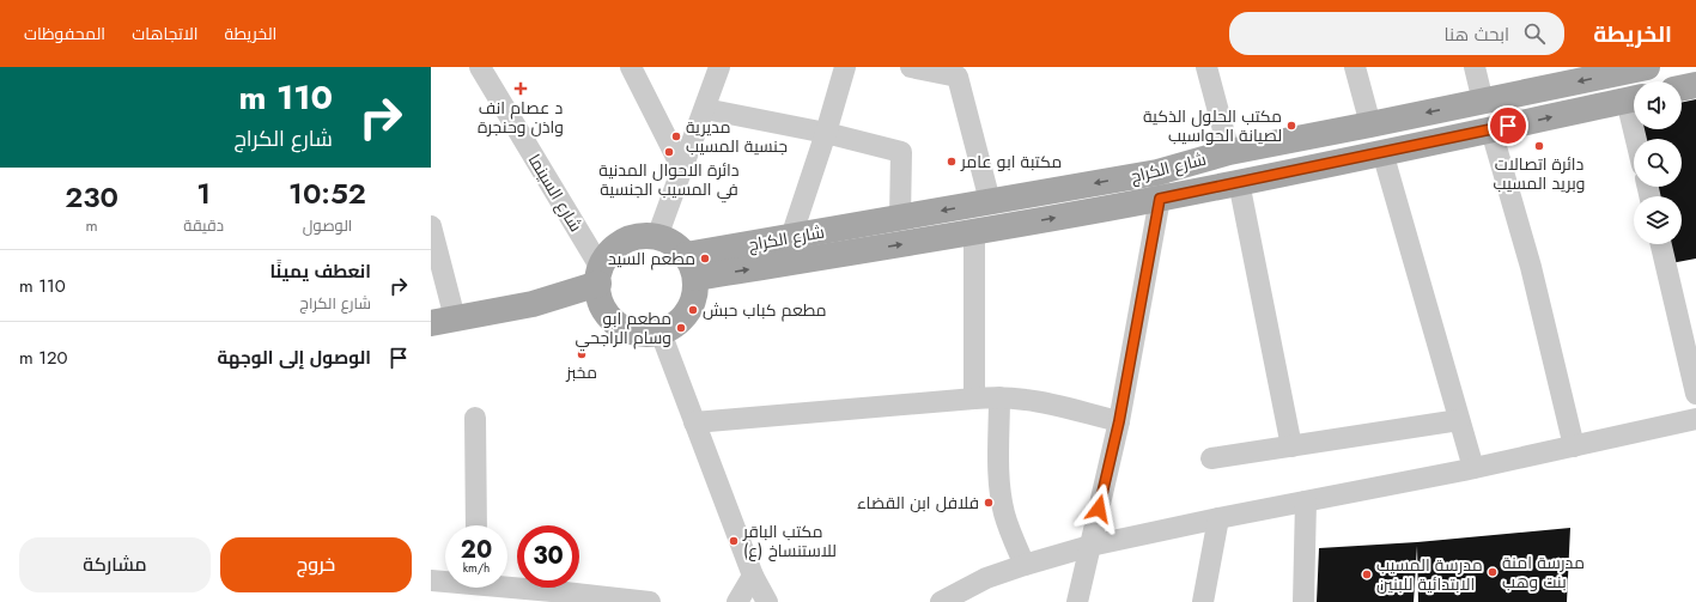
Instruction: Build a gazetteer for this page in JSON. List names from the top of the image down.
{
  "streets": {
    "main road": ["شارع الكراج"],
    "street": ["شارع السينما"]
  },
  "crossings": [
    ["شارع الكراج", "شارع السينما"]
  ],
  "places": {
    "health": ["د عصام انف واذن وحنجرة"],
    "other": [
      "مكتب الحلول الذكية لصيانة الحواسيب",
      "مديرية جنسية المسيب",
      "دائرة اتصالات وبريد المسيب",
      "دائرة الاحوال المدنية في المسيب الجنسية",
      "مكتبة ابو عامر",
      "مطعم السيد",
      "مطعم كباب حبش",
      "مطعم ابو وسام الراجحي",
      "مخبز",
      "فلافل ابن القضاء",
      "مكتب الباقر (ع) للاستنساخ",
      "مدرسة امنة بنت وهب",
      "مدرسة المسيب الابتدائية للبنين"
    ]
  },
  "page": {
    "header": "الخريطة",
    "search": "ابحث هنا",
    "nav": ["الخريطة", "الاتجاهات", "المحفوظات"],
    "turn": ["110 m", "شارع الكراج"],
    "eta": [
      "10:52",
      "الوصول",
      "1",
      "دقيقة",
      "230",
      "m"
    ],
    "list": [
      {
        "name": "انعطف يمينًا",
        "note": "شارع الكراج",
        "value": "110 m"
      },
      {
        "name": "الوصول إلى الوجهة",
        "value": "120 m"
      }
    ],
    "speed": "20 km/h",
    "limit": "30",
    "buttons": ["خروج", "مشاركة"]
  }
}
